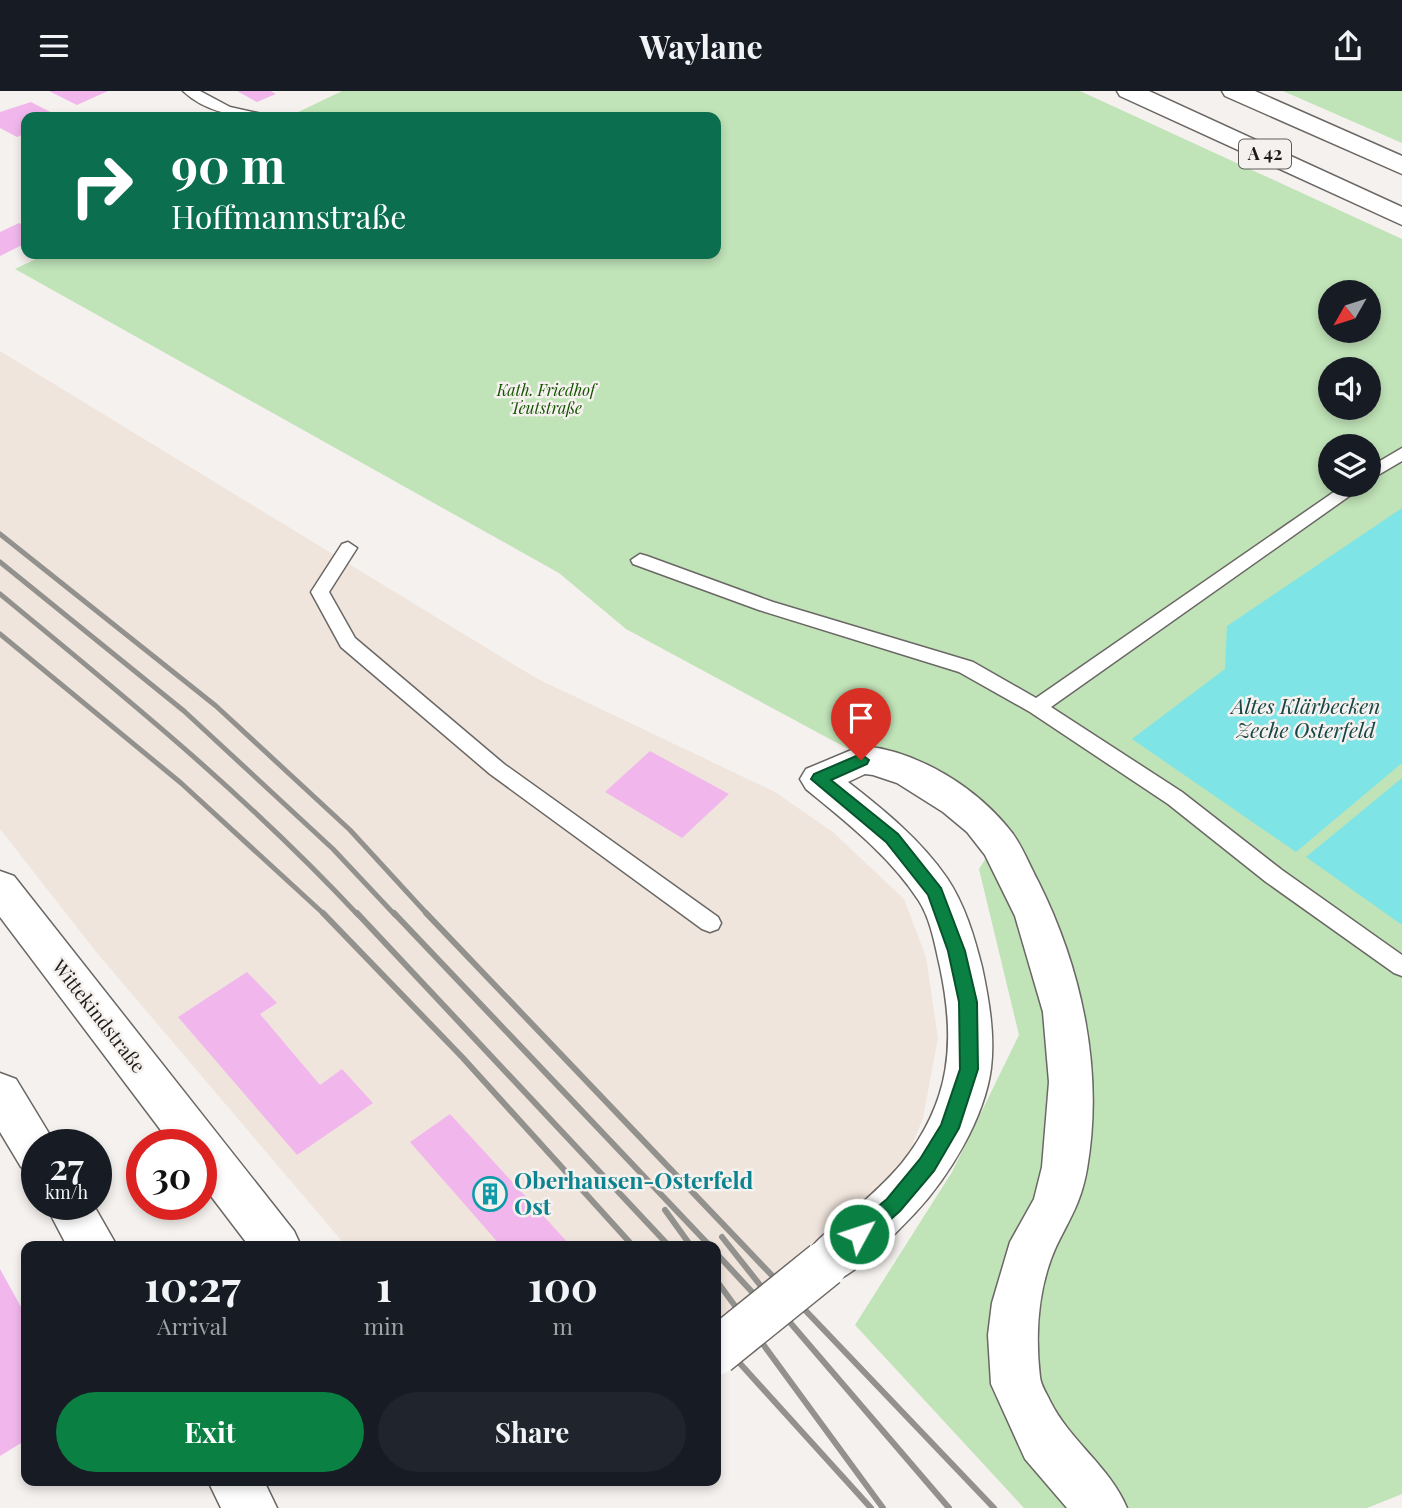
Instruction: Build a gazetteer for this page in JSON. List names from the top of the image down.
{
  "streets": {
    "main road": ["A 42", "Wittekindstraße"]
  },
  "water": ["Altes Klärbecken Zeche Osterfeld"],
  "parks": ["Kath. Friedhof Teutstraße"],
  "places": {
    "building": ["Oberhausen-Osterfeld Ost"]
  },
  "north": "bottom left",
  "page": {
    "header": "Waylane",
    "turn": ["90 m", "Hoffmannstraße"],
    "speed": "27 km/h",
    "limit": "30",
    "eta": [
      "10:27",
      "Arrival",
      "1",
      "min",
      "100",
      "m"
    ],
    "buttons": ["Exit", "Share"]
  }
}
